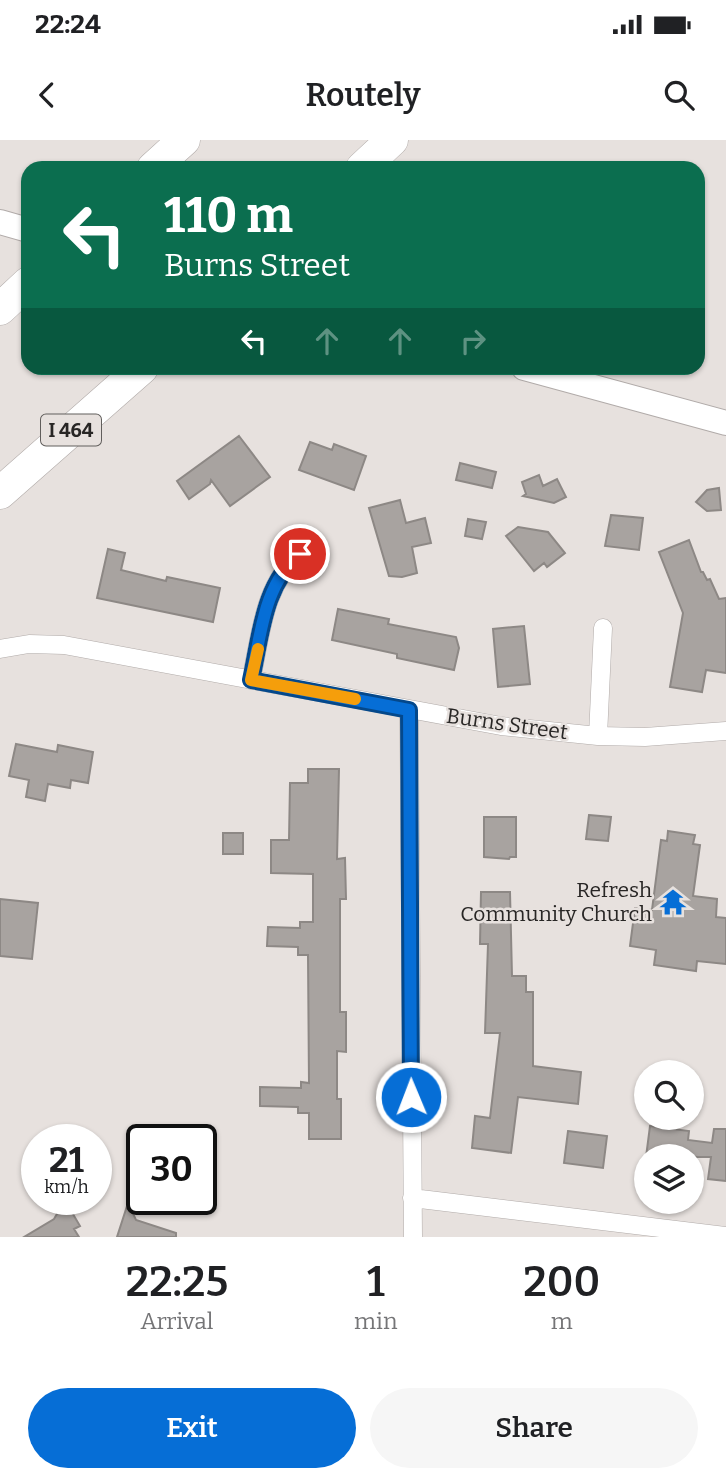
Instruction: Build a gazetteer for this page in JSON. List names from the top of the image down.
{
  "streets": {
    "highway": ["I 464"],
    "street": ["Burns Street"]
  },
  "places": {
    "temple": ["Refresh Community Church"]
  },
  "page": {
    "status": "22:24",
    "header": "Routely",
    "turn": ["110 m", "Burns Street"],
    "speed": "21 km/h",
    "limit": "30",
    "eta": [
      "22:25",
      "Arrival",
      "1",
      "min",
      "200",
      "m"
    ],
    "buttons": ["Exit", "Share"]
  }
}
